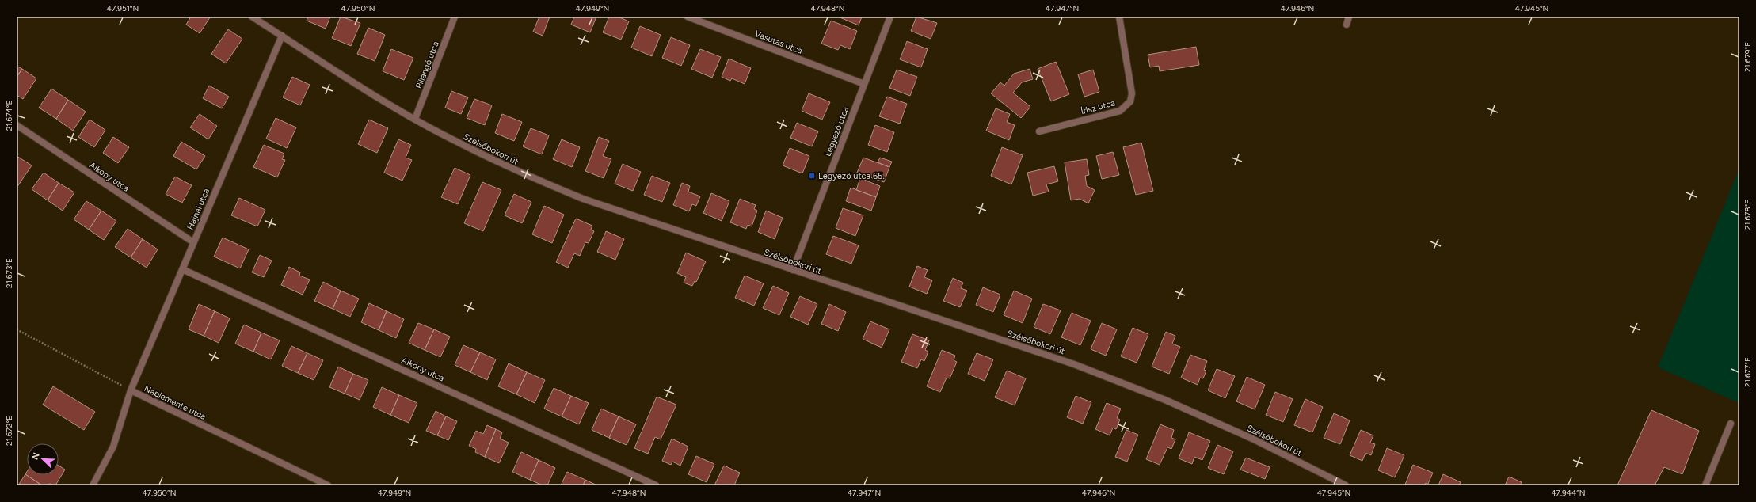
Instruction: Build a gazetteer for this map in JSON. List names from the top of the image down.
{
  "streets": {
    "street": [
      "Vasutas utca",
      "Pillangó utca",
      "Írisz utca",
      "Legyező utca",
      "Szélsőbokori út",
      "Alkony utca",
      "Hajnal utca",
      "Naplemente utca"
    ]
  },
  "crossings": [
    ["Vasutas utca", "Legyező utca"],
    ["Pillangó utca", "Szélsőbokori út"],
    ["Legyező utca", "Szélsőbokori út"],
    ["Szélsőbokori út", "Hajnal utca"],
    ["Alkony utca", "Hajnal utca"],
    ["Hajnal utca", "Naplemente utca"]
  ],
  "places": {
    "transit": ["Legyező utca 65."]
  },
  "north": "top left",
  "coordinates": [
    "47.951°N",
    "47.950°N",
    "47.949°N",
    "47.948°N",
    "47.947°N",
    "47.946°N",
    "47.945°N",
    "21.679°E",
    "21.674°E",
    "21.678°E",
    "21.673°E",
    "21.677°E",
    "21.672°E",
    "47.944°N"
  ]
}
